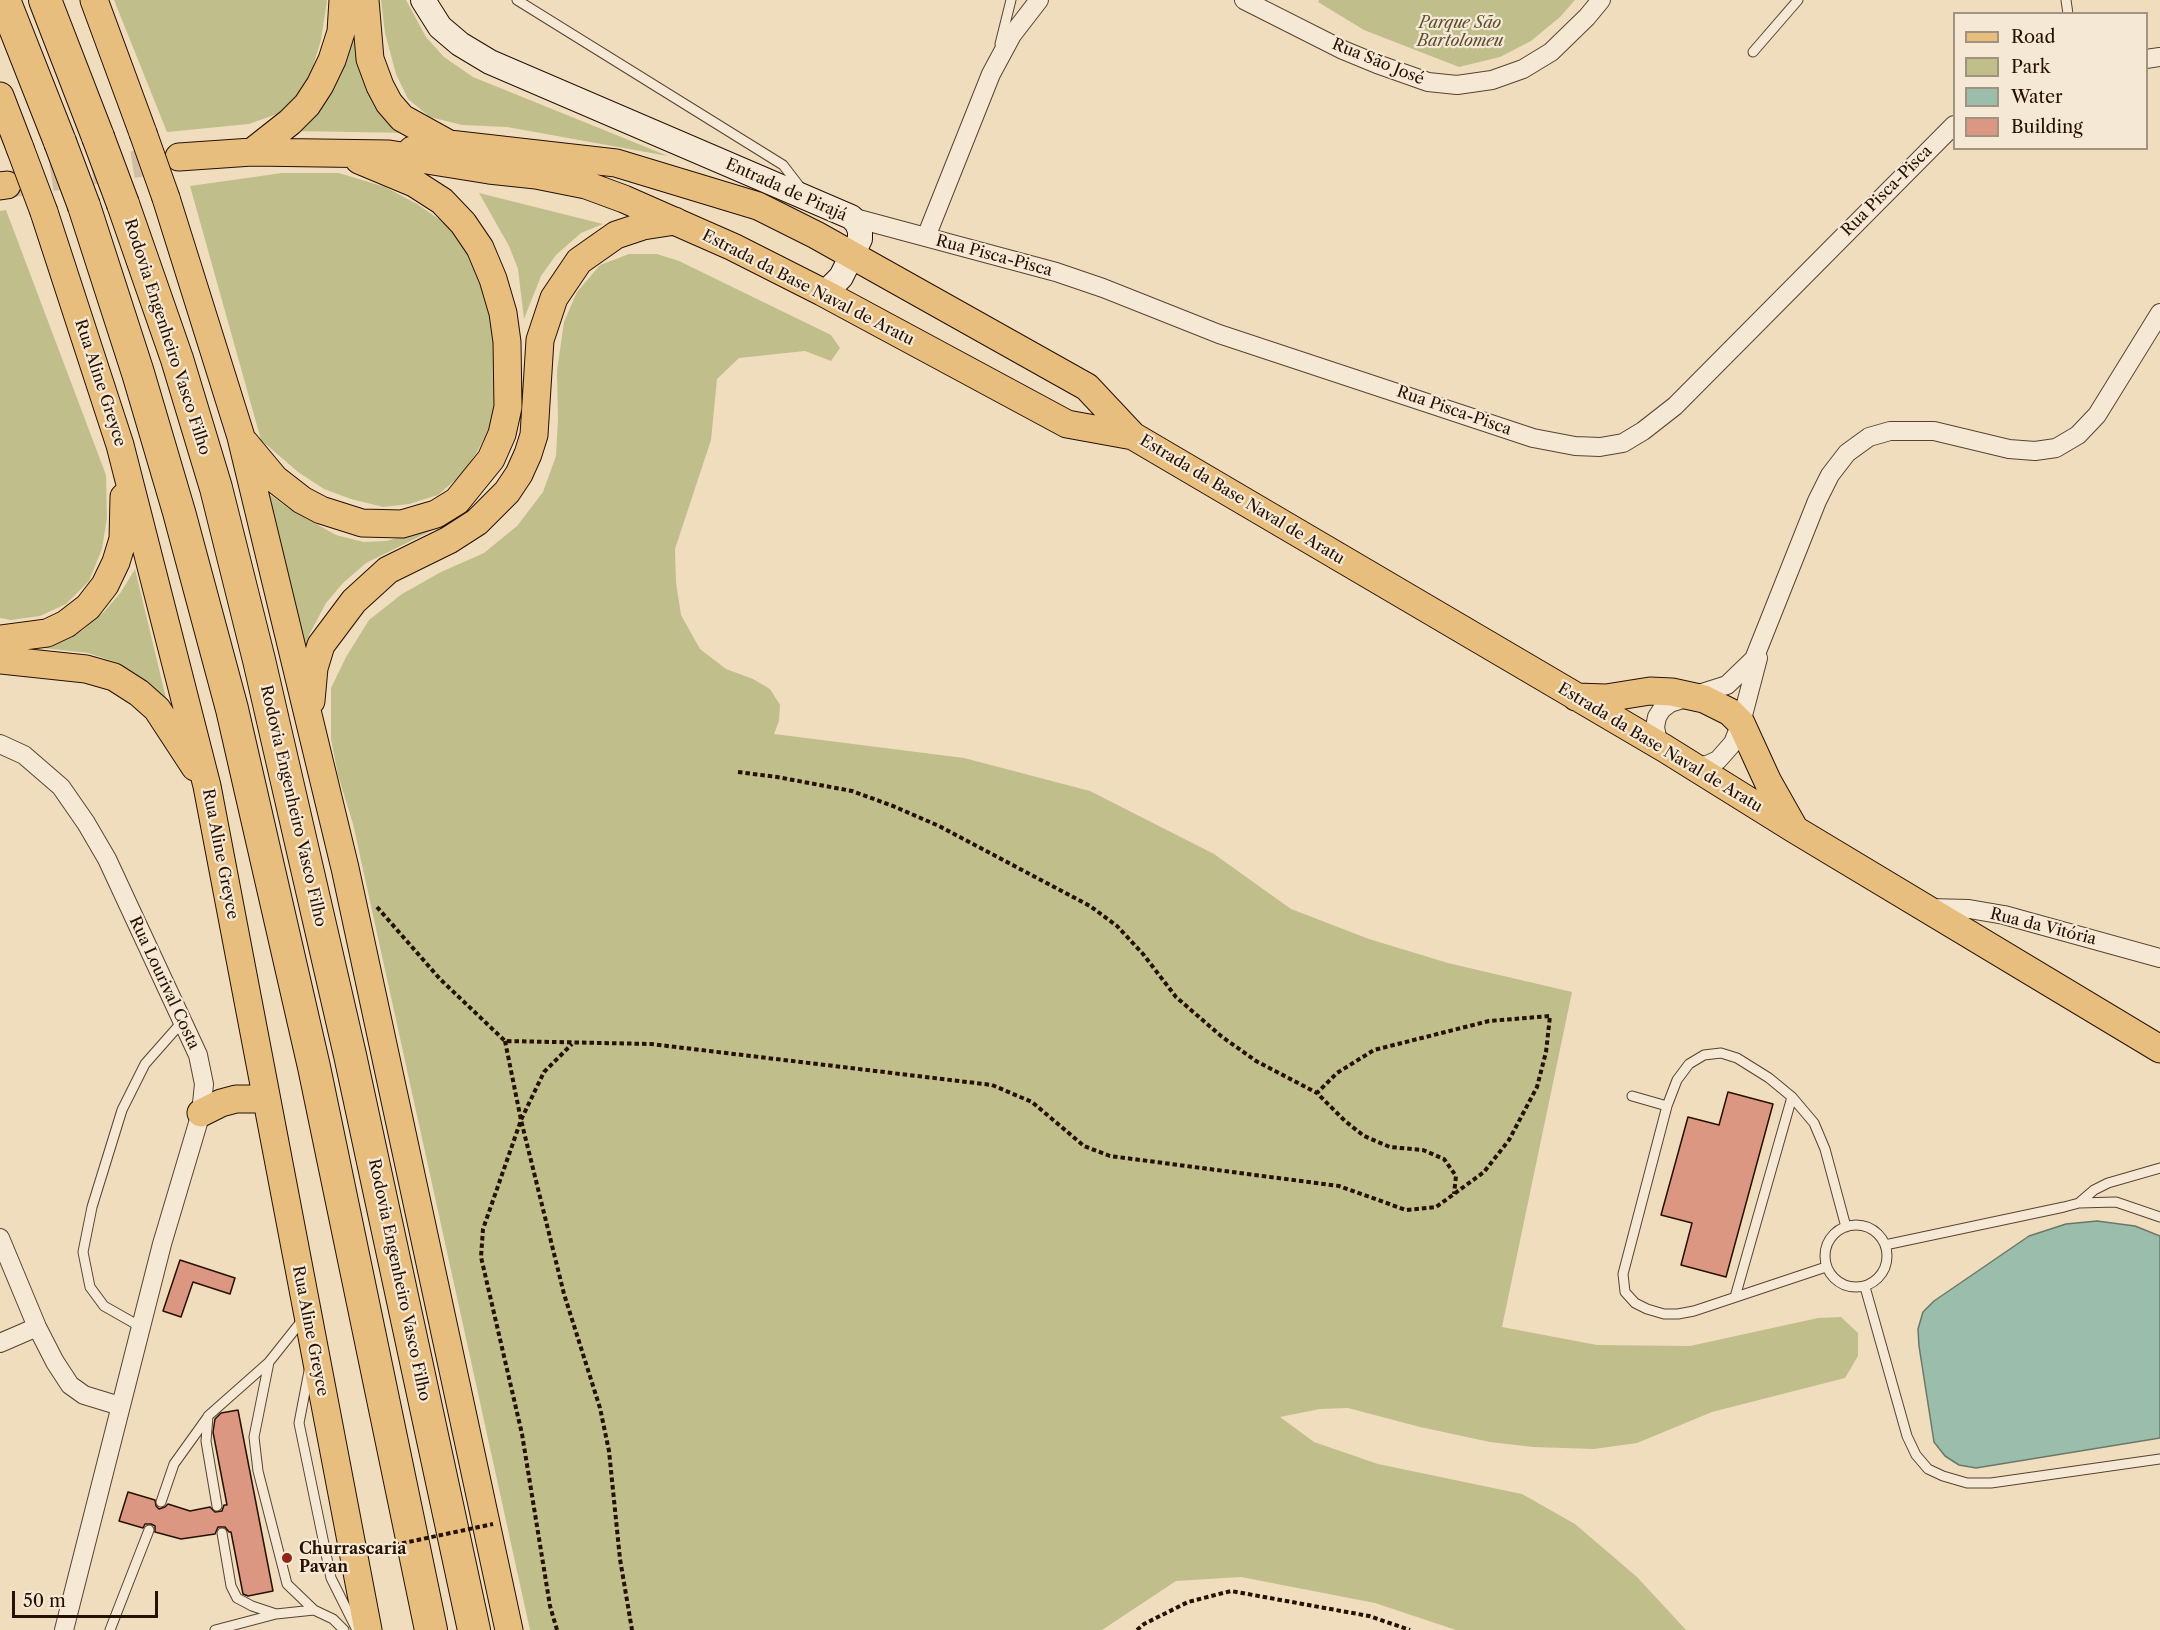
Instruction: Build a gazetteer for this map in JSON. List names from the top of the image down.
{
  "streets": {
    "highway": ["Rodovia Engenheiro Vasco Filho"],
    "main road": ["Estrada da Base Naval de Aratu", "Rua Aline Greyce"],
    "street": [
      "Rua São José",
      "Entrada de Pirajá",
      "Rua Pisca-Pisca",
      "Rua da Vitória",
      "Rua Lourival Costa"
    ]
  },
  "crossings": [
    ["Entrada de Pirajá", "Rua Pisca-Pisca"],
    ["Estrada da Base Naval de Aratu", "Rua da Vitória"]
  ],
  "parks": ["Parque São Bartolomeu"],
  "places": ["Churrascaria Pavan"],
  "legend": [
    "Road",
    "Park",
    "Water",
    "Building"
  ],
  "scale_bar": "50 m"
}
